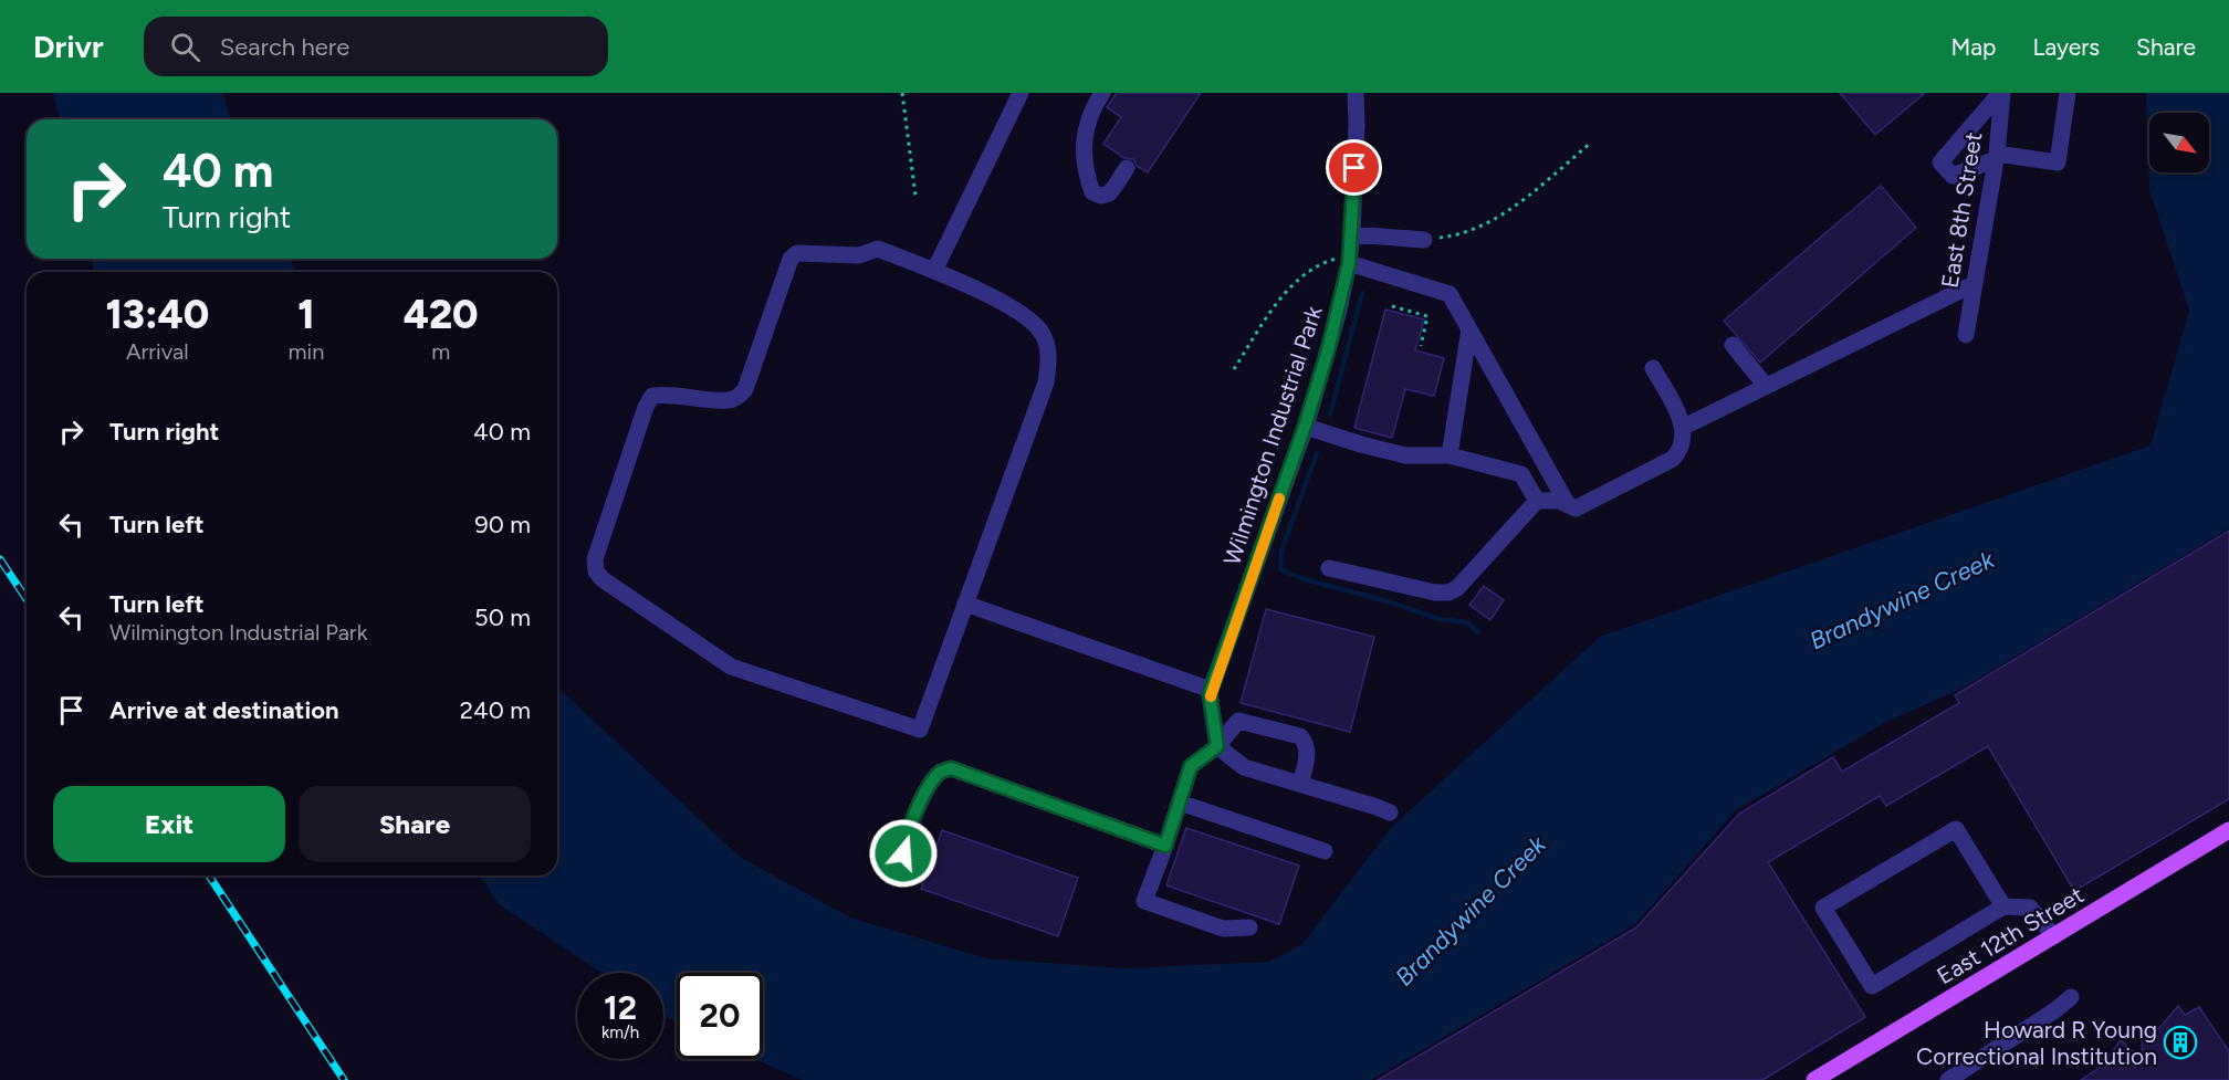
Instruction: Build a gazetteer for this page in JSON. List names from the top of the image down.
{
  "streets": {
    "main road": ["East 12th Street"],
    "street": ["East 8th Street", "Wilmington Industrial Park"]
  },
  "water": ["Brandywine Creek"],
  "places": {
    "building": ["Howard R Young Correctional Institution"]
  },
  "north": "bottom right",
  "page": {
    "header": "Drivr",
    "search": "Search here",
    "nav": ["Map", "Layers", "Share"],
    "turn": ["40 m", "Turn right"],
    "eta": [
      "13:40",
      "Arrival",
      "1",
      "min",
      "420",
      "m"
    ],
    "list": [
      {
        "name": "Turn right",
        "value": "40 m"
      },
      {
        "name": "Turn left",
        "value": "90 m"
      },
      {
        "name": "Turn left",
        "note": "Wilmington Industrial Park",
        "value": "50 m"
      },
      {
        "name": "Arrive at destination",
        "value": "240 m"
      }
    ],
    "buttons": ["Exit", "Share"],
    "speed": "12 km/h",
    "limit": "20"
  }
}
